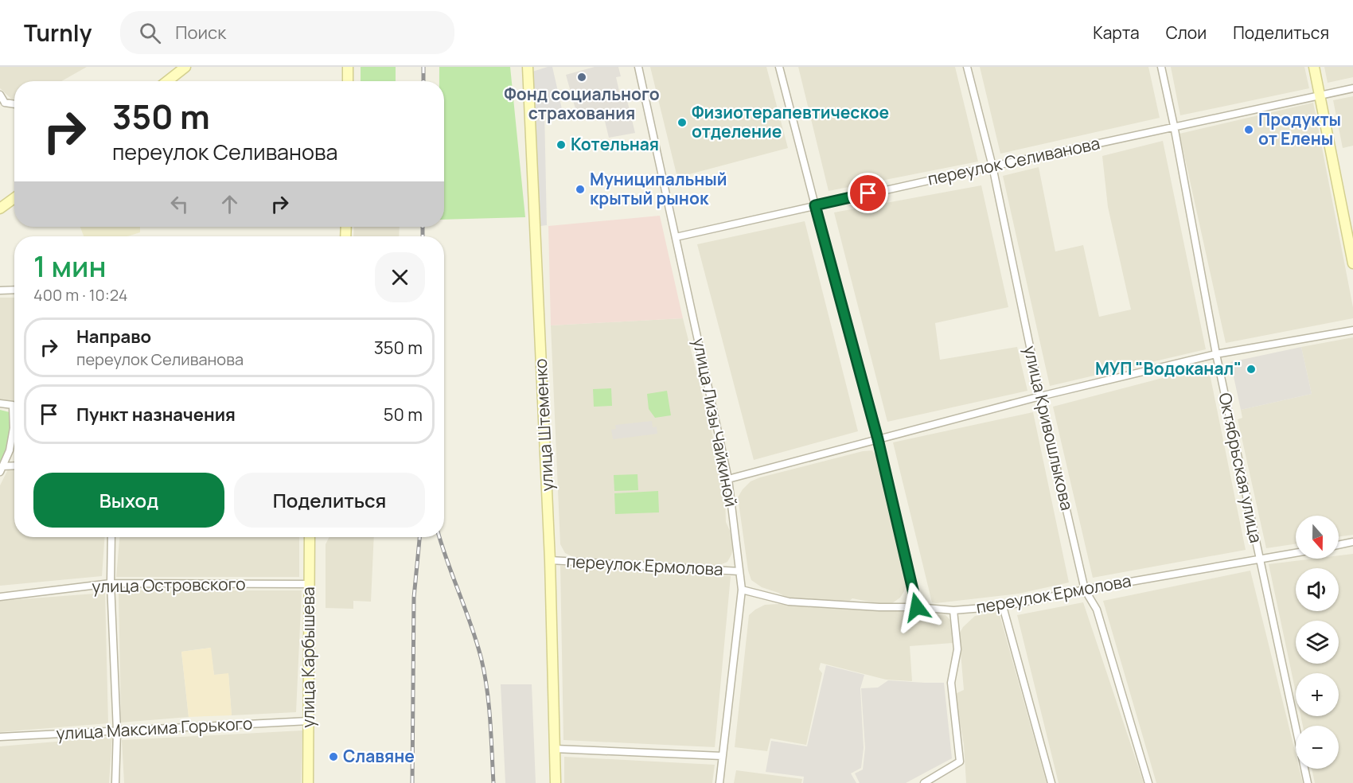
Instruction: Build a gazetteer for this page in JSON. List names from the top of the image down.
{
  "streets": {
    "main road": ["улица Штеменко", "улица Карбышева"],
    "street": [
      "переулок Селиванова",
      "улица Лизы Чайкиной",
      "улица Кривошлыкова",
      "Октябрьская улица",
      "переулок Ермолова",
      "улица Островского",
      "улица Максима Горького"
    ]
  },
  "crossings": [
    ["переулок Селиванова", "улица Лизы Чайкиной"],
    ["переулок Селиванова", "улица Кривошлыкова"],
    ["переулок Селиванова", "Октябрьская улица"],
    ["улица Лизы Чайкиной", "переулок Ермолова"],
    ["улица Штеменко", "переулок Ермолова"],
    ["улица Кривошлыкова", "переулок Ермолова"],
    ["Октябрьская улица", "переулок Ермолова"],
    ["улица Островского", "улица Карбышева"],
    ["улица Карбышева", "улица Максима Горького"]
  ],
  "places": [
    "Фонд социального страхования",
    "Физиотерапевтическое отделение",
    "Продукты от Елены",
    "Котельная",
    "Муниципальный крытый рынок",
    "МУП \"Водоканал\"",
    "Славяне"
  ],
  "north": "bottom",
  "page": {
    "header": "Turnly",
    "search": "Поиск",
    "nav": ["Карта", "Слои", "Поделиться"],
    "turn": ["350 m", "переулок Селиванова"],
    "heading": ["1 мин", "400 m · 10:24"],
    "list": [
      {
        "name": "Направо",
        "note": "переулок Селиванова",
        "value": "350 m"
      },
      {
        "name": "Пункт назначения",
        "value": "50 m"
      }
    ],
    "buttons": ["Выход", "Поделиться"],
    "map_buttons": ["+", "−"]
  }
}
